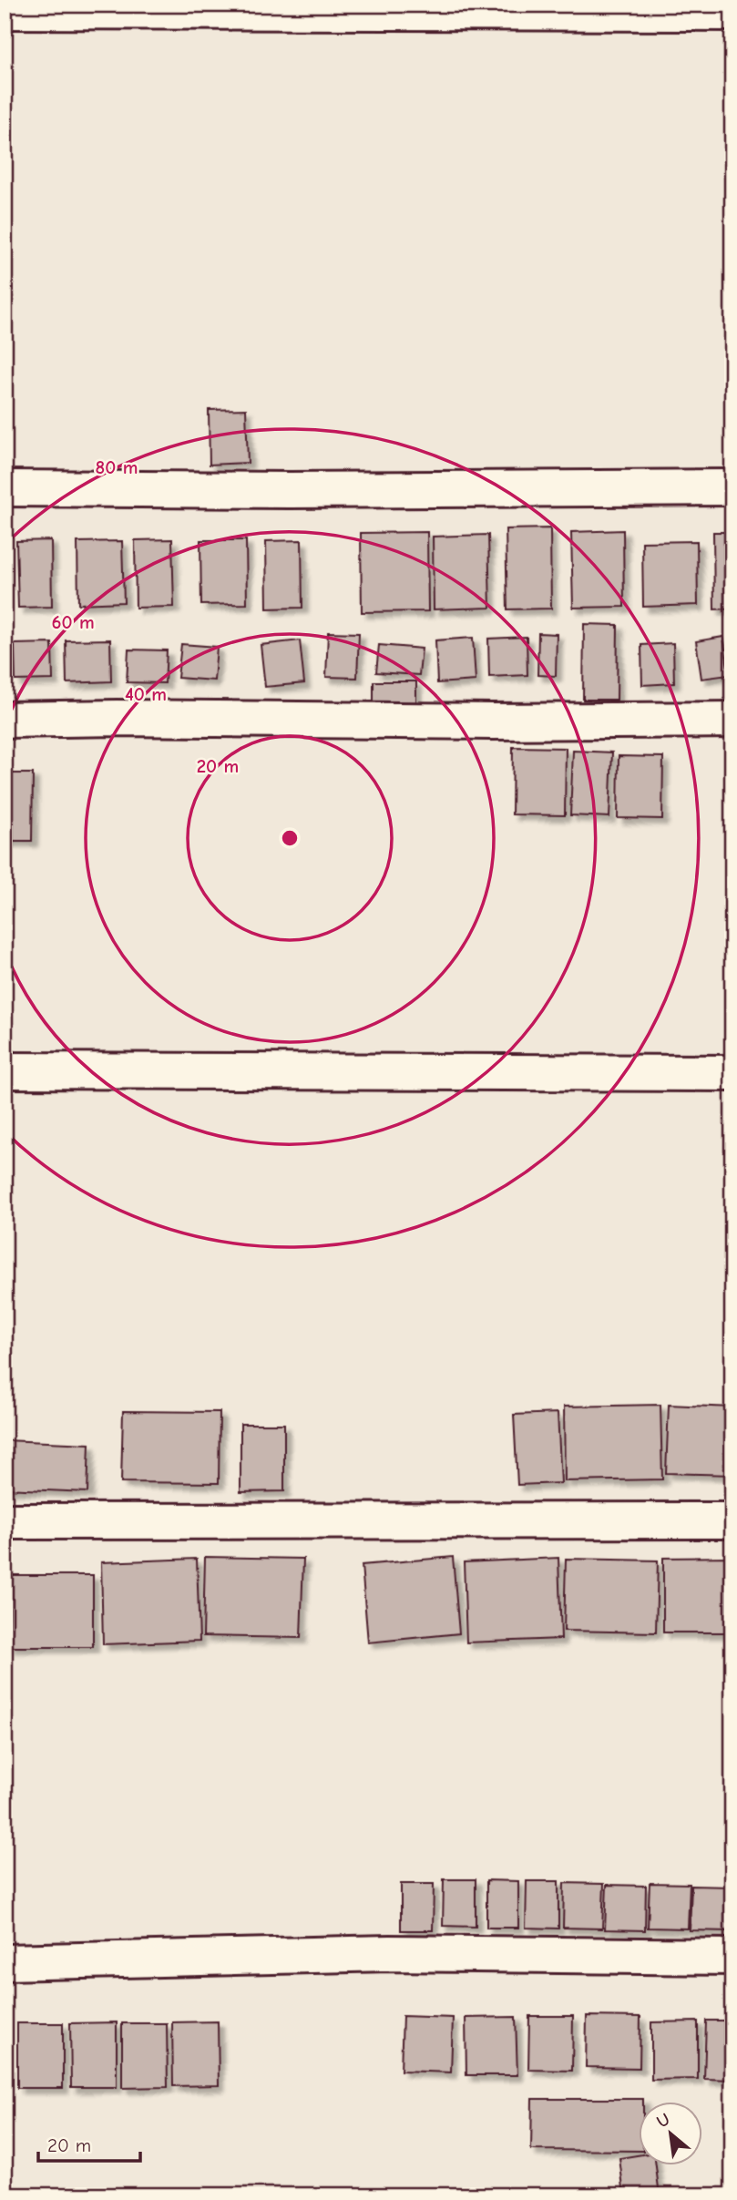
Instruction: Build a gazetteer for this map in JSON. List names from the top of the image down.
{
  "scale_bar": "20 m",
  "north": "top left",
  "rings": [
    "80 m",
    "60 m",
    "40 m",
    "20 m"
  ]
}
